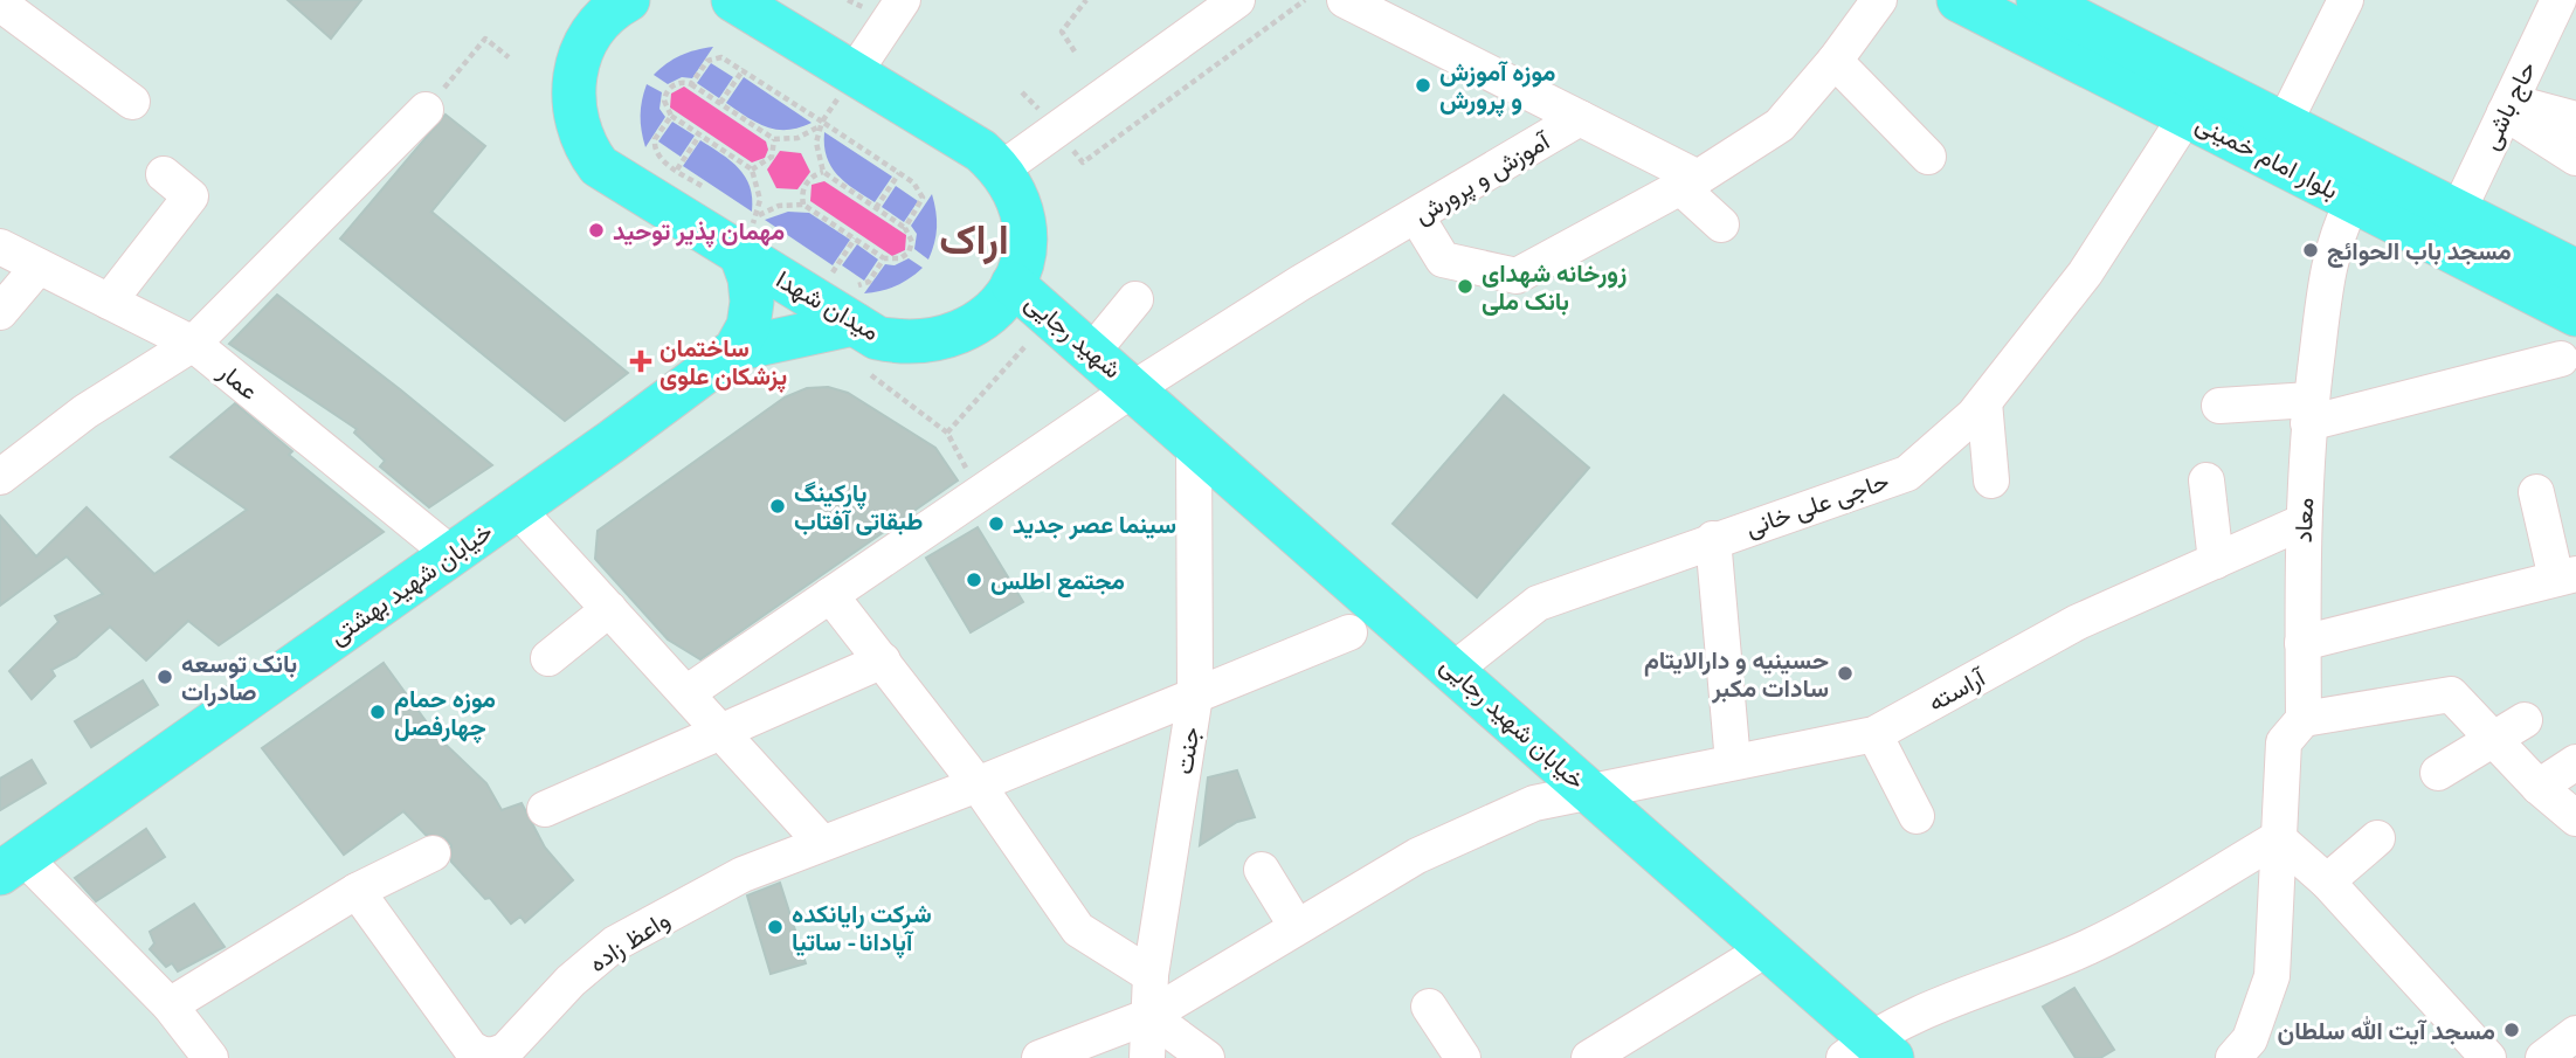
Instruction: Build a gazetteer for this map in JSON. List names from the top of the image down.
{
  "streets": {
    "main road": [
      "بلوار امام خمینی",
      "میدان شهدا",
      "شهید رجایی",
      "خیابان شهید بهشتی",
      "خیابان شهید رجایی"
    ],
    "street": [
      "حاج باشی",
      "آموزش و پرورش",
      "عمار",
      "حاجی علی خانی",
      "معاد",
      "آراسته",
      "جنت",
      "واعظ زاده"
    ]
  },
  "crossings": [
    ["حاج باشی", "بلوار امام خمینی"],
    ["بلوار امام خمینی", "حاجی علی خانی"],
    ["بلوار امام خمینی", "معاد"],
    ["آموزش و پرورش", "شهید رجایی"],
    ["آموزش و پرورش", "خیابان شهید رجایی"],
    ["میدان شهدا", "شهید رجایی"],
    ["شهید رجایی", "خیابان شهید رجایی"],
    ["عمار", "خیابان شهید بهشتی"],
    ["حاجی علی خانی", "خیابان شهید رجایی"],
    ["معاد", "آراسته"],
    ["آراسته", "خیابان شهید رجایی"],
    ["آراسته", "جنت"],
    ["خیابان شهید رجایی", "جنت"],
    ["جنت", "واعظ زاده"]
  ],
  "districts": ["اراک"],
  "places": {
    "other": [
      "موزه آموزش و پرورش",
      "مهمان پذیر توحید",
      "مسجد باب الحوائج",
      "زورخانه شهدای بانک ملی",
      "پارکینگ طبقاتی آفتاب",
      "سینما عصر جدید",
      "مجتمع اطلس",
      "حسینیه و دارالایتام سادات مکبر",
      "بانک توسعه صادرات",
      "موزه حمام چهارفصل",
      "شرکت رایانکده آپادانا - ساتیا",
      "مسجد آیت الله سلطان"
    ],
    "health": ["ساختمان پزشکان علوی"]
  }
}
